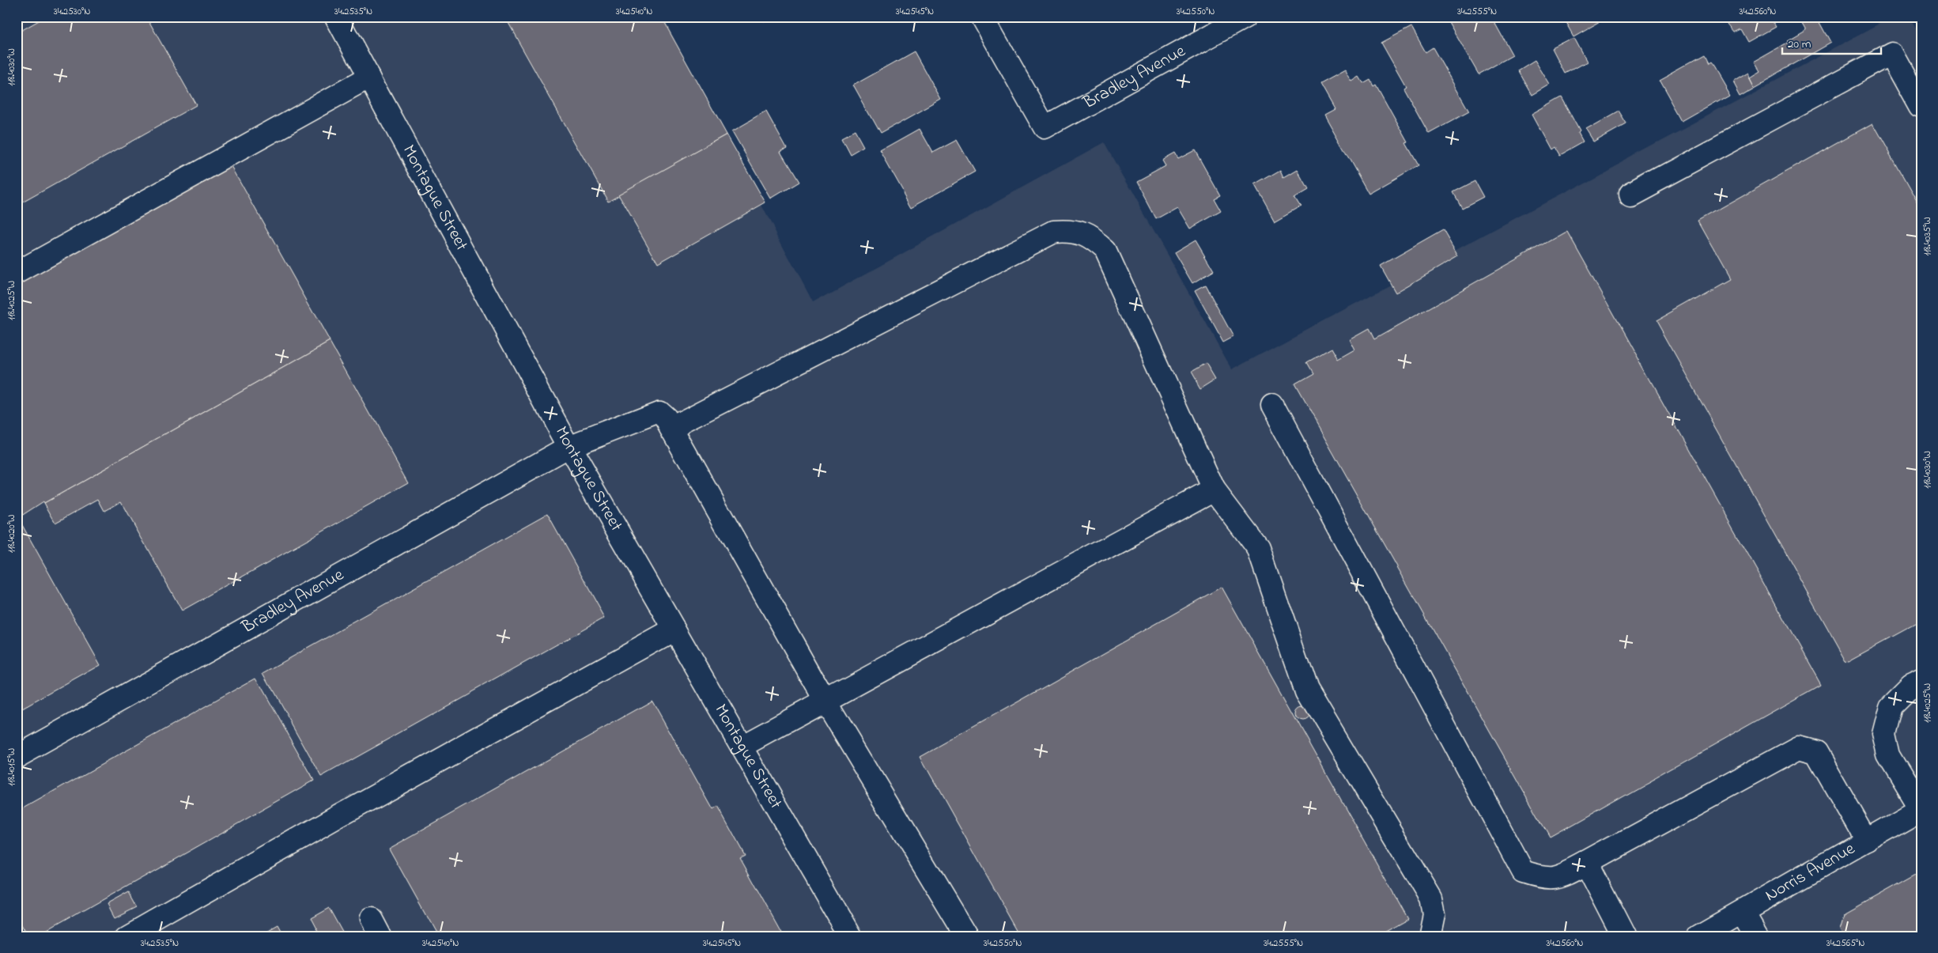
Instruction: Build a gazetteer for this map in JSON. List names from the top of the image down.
{
  "streets": {
    "street": ["Bradley Avenue", "Montague Street", "Norris Avenue"]
  },
  "crossings": [
    ["Bradley Avenue", "Montague Street"]
  ],
  "scale_bar": "20 m",
  "coordinates": [
    "34.2530°N",
    "34.2535°N",
    "34.2540°N",
    "34.2545°N",
    "34.2550°N",
    "34.2555°N",
    "34.2560°N",
    "118.4030°W",
    "118.4035°W",
    "118.4025°W",
    "118.4020°W",
    "118.4015°W",
    "34.2565°N"
  ]
}
